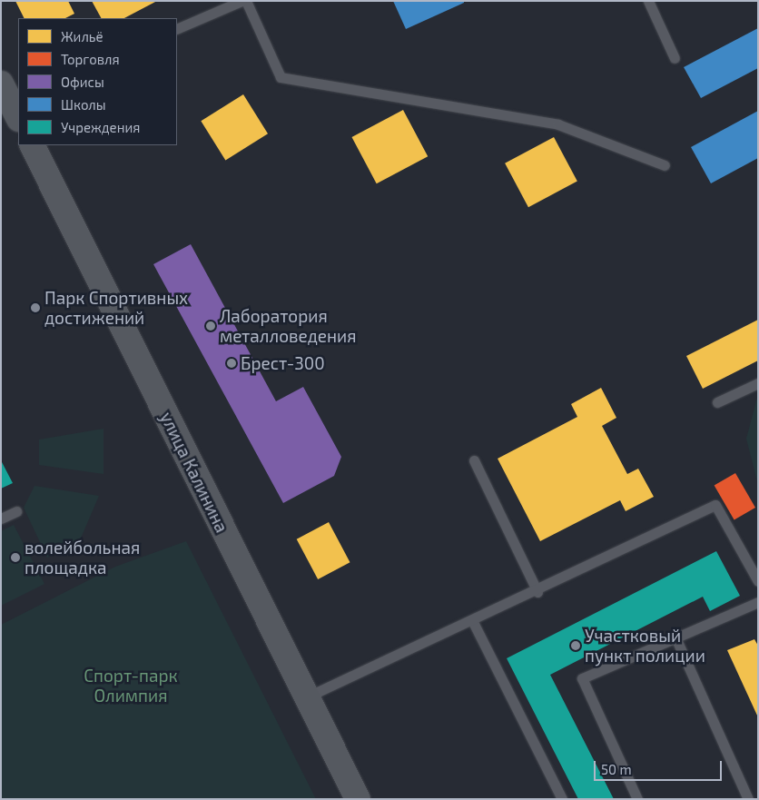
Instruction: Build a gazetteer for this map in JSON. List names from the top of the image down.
{
  "streets": {
    "main road": ["улица Калинина"]
  },
  "parks": ["Спорт-парк Олимпия"],
  "places": [
    "Парк Спортивных достижений",
    "Лаборатория металловедения",
    "Брест-300",
    "волейбольная площадка",
    "Участковый пункт полиции"
  ],
  "legend": [
    "Жильё",
    "Торговля",
    "Офисы",
    "Школы",
    "Учреждения"
  ],
  "scale_bar": "50 m"
}
